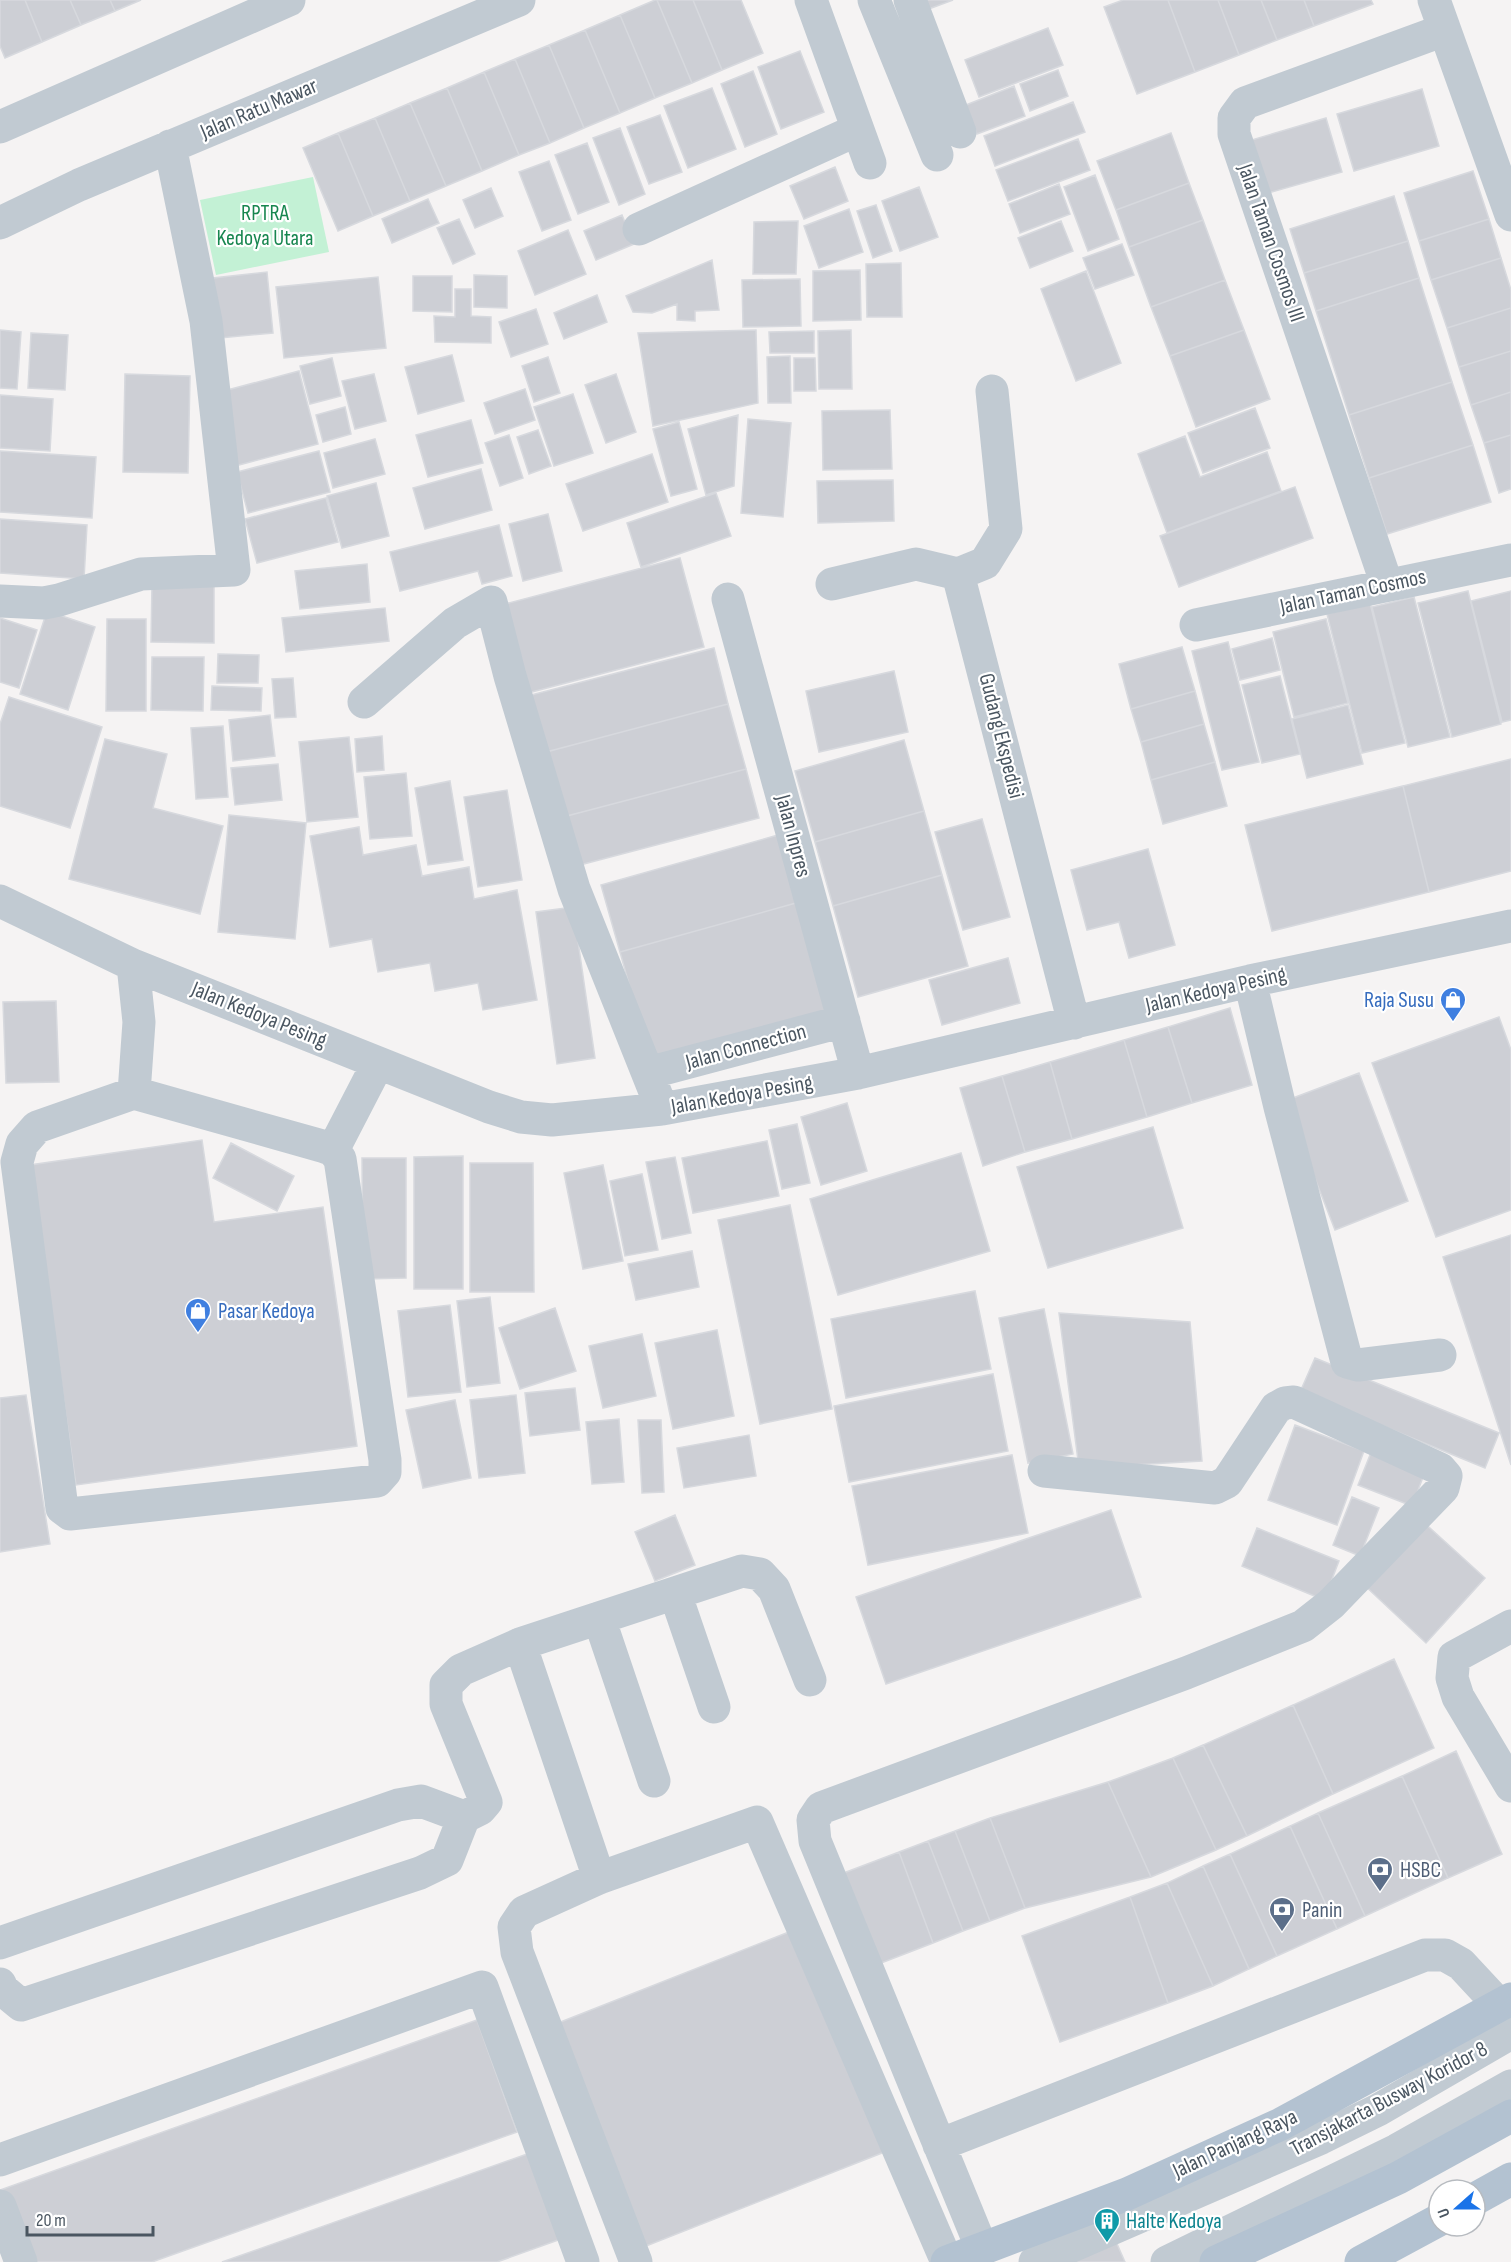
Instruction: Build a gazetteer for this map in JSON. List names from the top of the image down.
{
  "streets": {
    "main road": ["Jalan Panjang Raya"],
    "street": [
      "Jalan Ratu Mawar",
      "Jalan Taman Cosmos III",
      "Jalan Taman Cosmos",
      "Gudang Ekspedisi",
      "Jalan Inpres",
      "Jalan Kedoya Pesing",
      "Jalan Connection",
      "Transjakarta Busway Koridor 8"
    ]
  },
  "crossings": [
    ["Jalan Taman Cosmos III", "Jalan Taman Cosmos"],
    ["Gudang Ekspedisi", "Jalan Kedoya Pesing"],
    ["Jalan Inpres", "Jalan Kedoya Pesing"],
    ["Jalan Inpres", "Jalan Connection"],
    ["Transjakarta Busway Koridor 8", "Jalan Panjang Raya"]
  ],
  "parks": ["RPTRA Kedoya Utara"],
  "places": {
    "shop": ["Raja Susu", "Pasar Kedoya"],
    "bank": ["HSBC", "Panin"],
    "building": ["Halte Kedoya"]
  },
  "scale_bar": "20 m",
  "north": "left"
}
